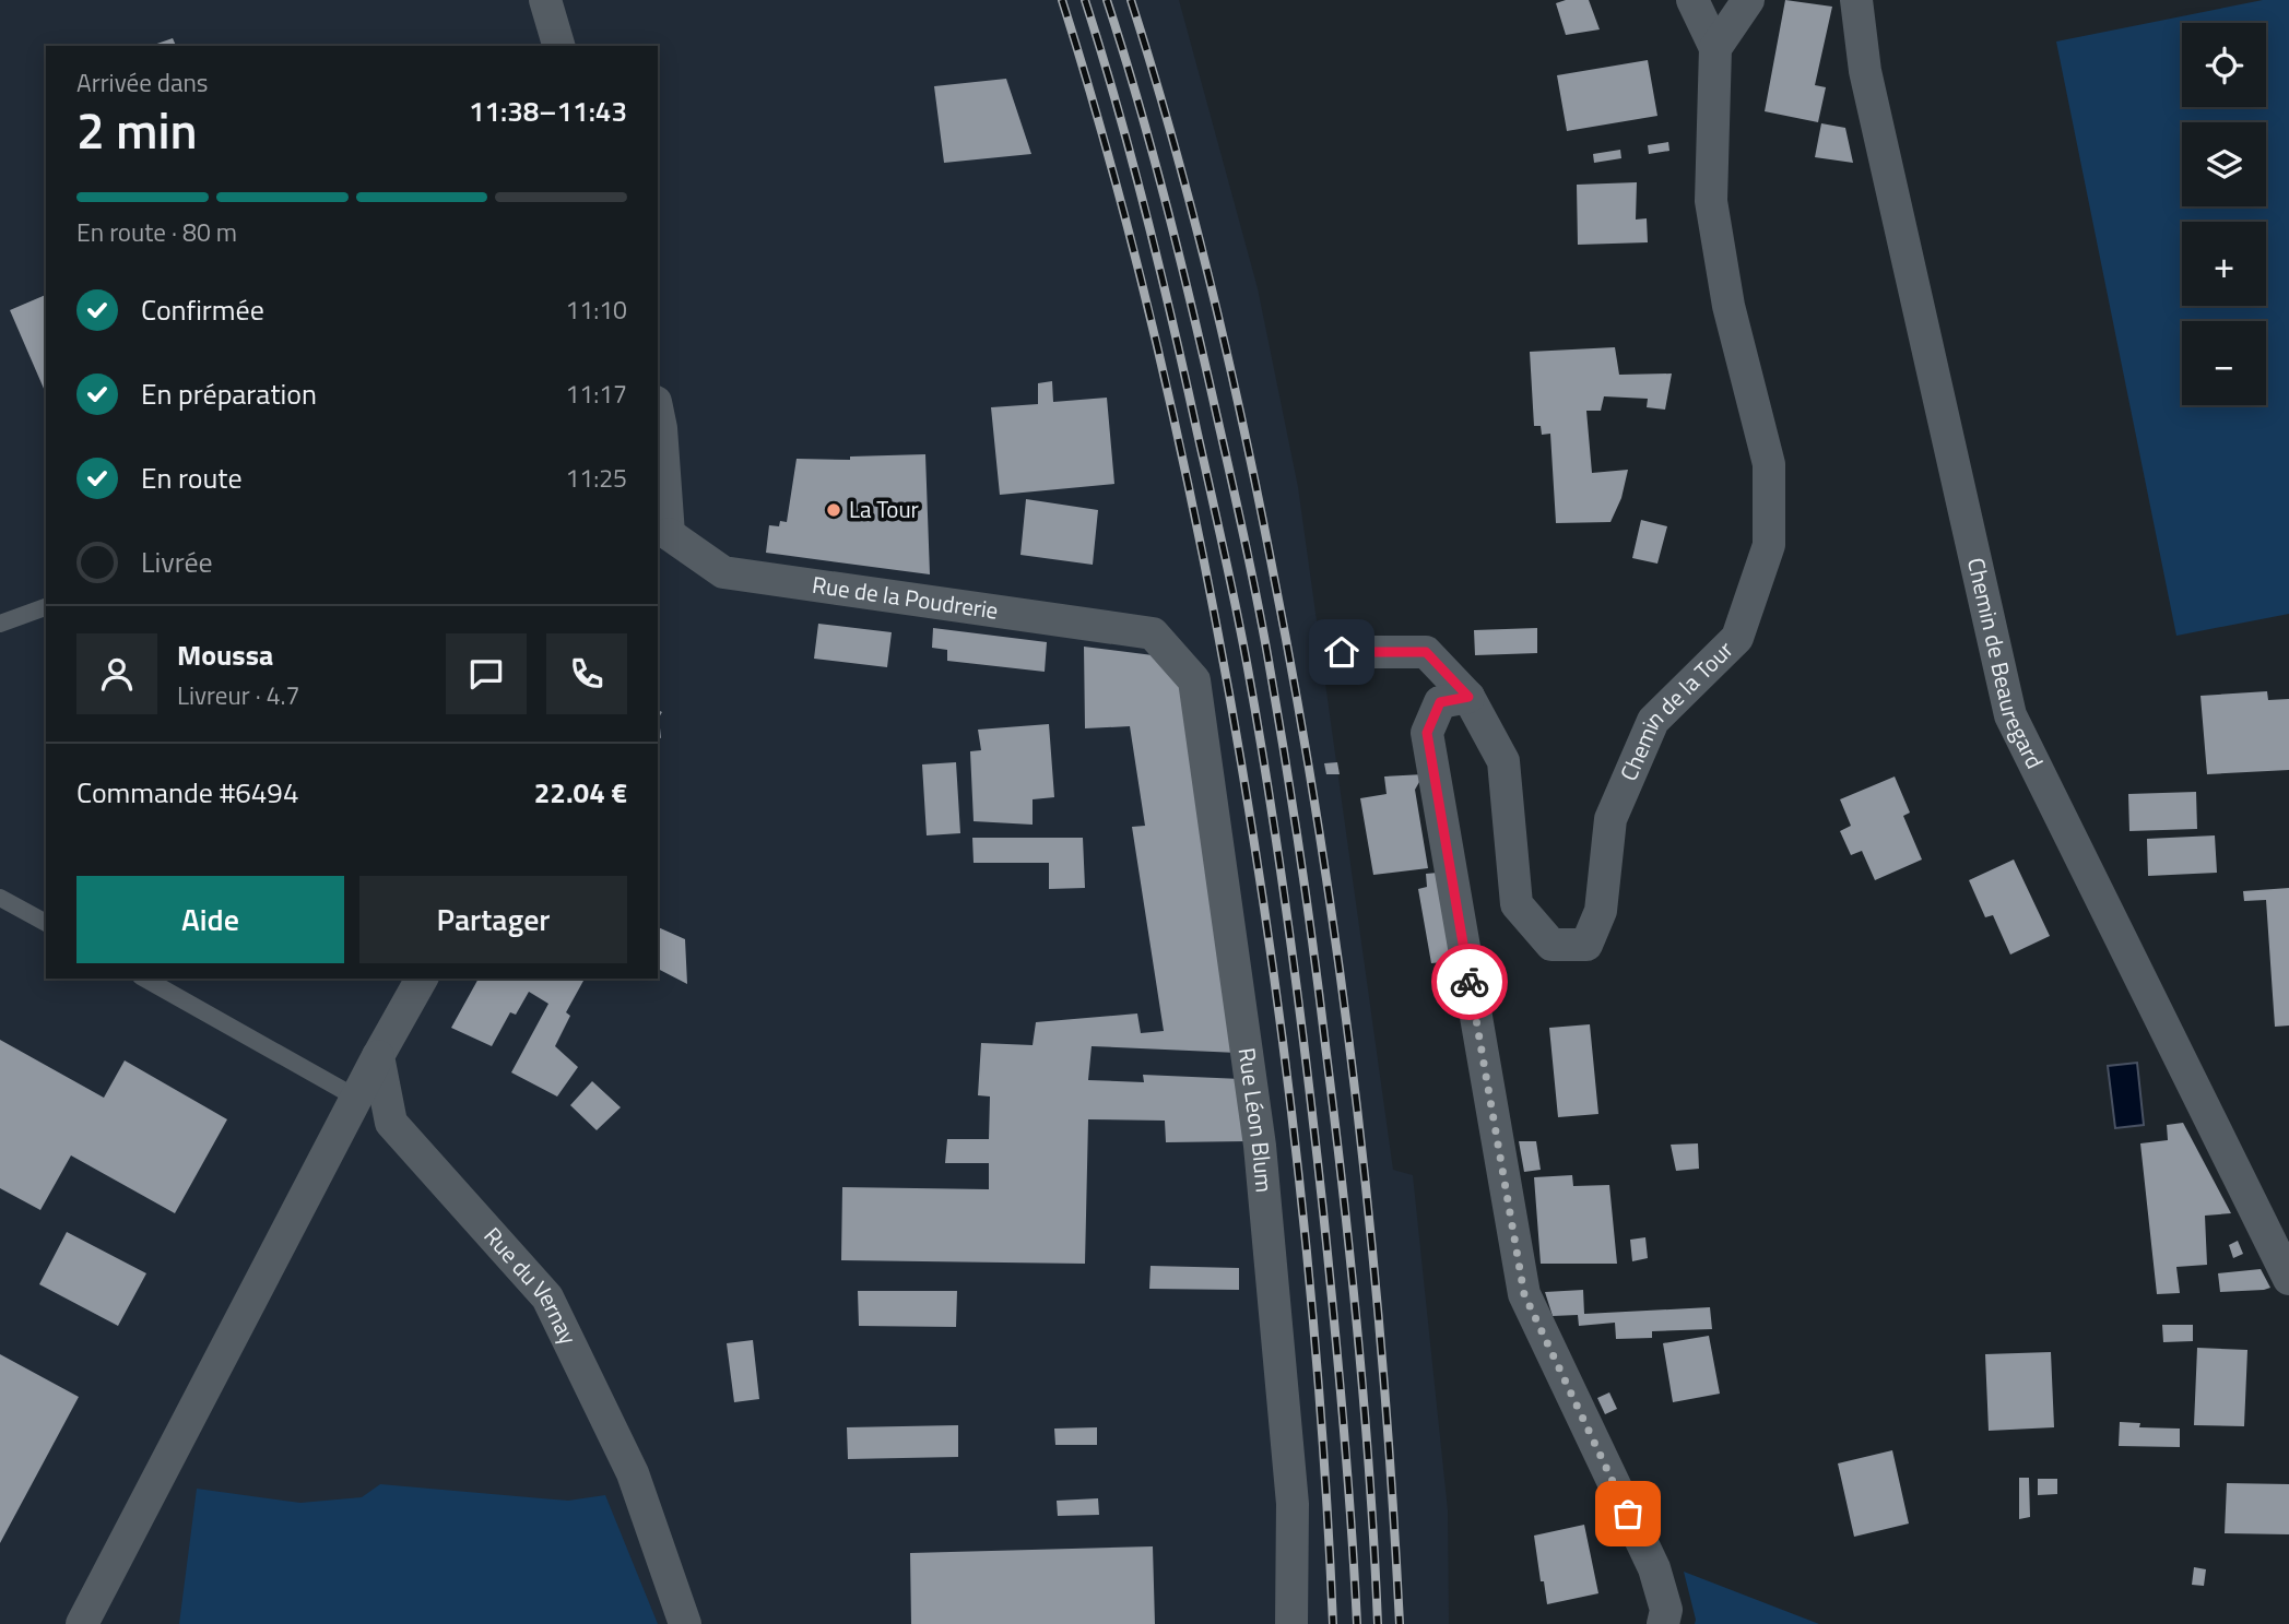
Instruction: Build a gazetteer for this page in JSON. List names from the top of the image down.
{
  "streets": {
    "street": [
      "Rue de la Poudrerie",
      "Chemin de Beauregard",
      "Chemin de la Tour",
      "Rue Léon Blum",
      "Rue du Vernay"
    ]
  },
  "crossings": [
    ["Rue de la Poudrerie", "Rue Léon Blum"]
  ],
  "places": ["La Tour"],
  "page": {
    "map_buttons": ["+", "−"],
    "heading": ["2 min", "Arrivée dans", "11:38–11:43"],
    "panel": [
      "Moussa",
      "Livreur · 4.7",
      "Commande #6494",
      "22.04 €"
    ],
    "bar": "En route · 80 m",
    "list": [
      ["Confirmée", "11:10"],
      ["En préparation", "11:17"],
      ["En route", "11:25"],
      "Livrée"
    ],
    "buttons": ["Aide", "Partager"]
  }
}
